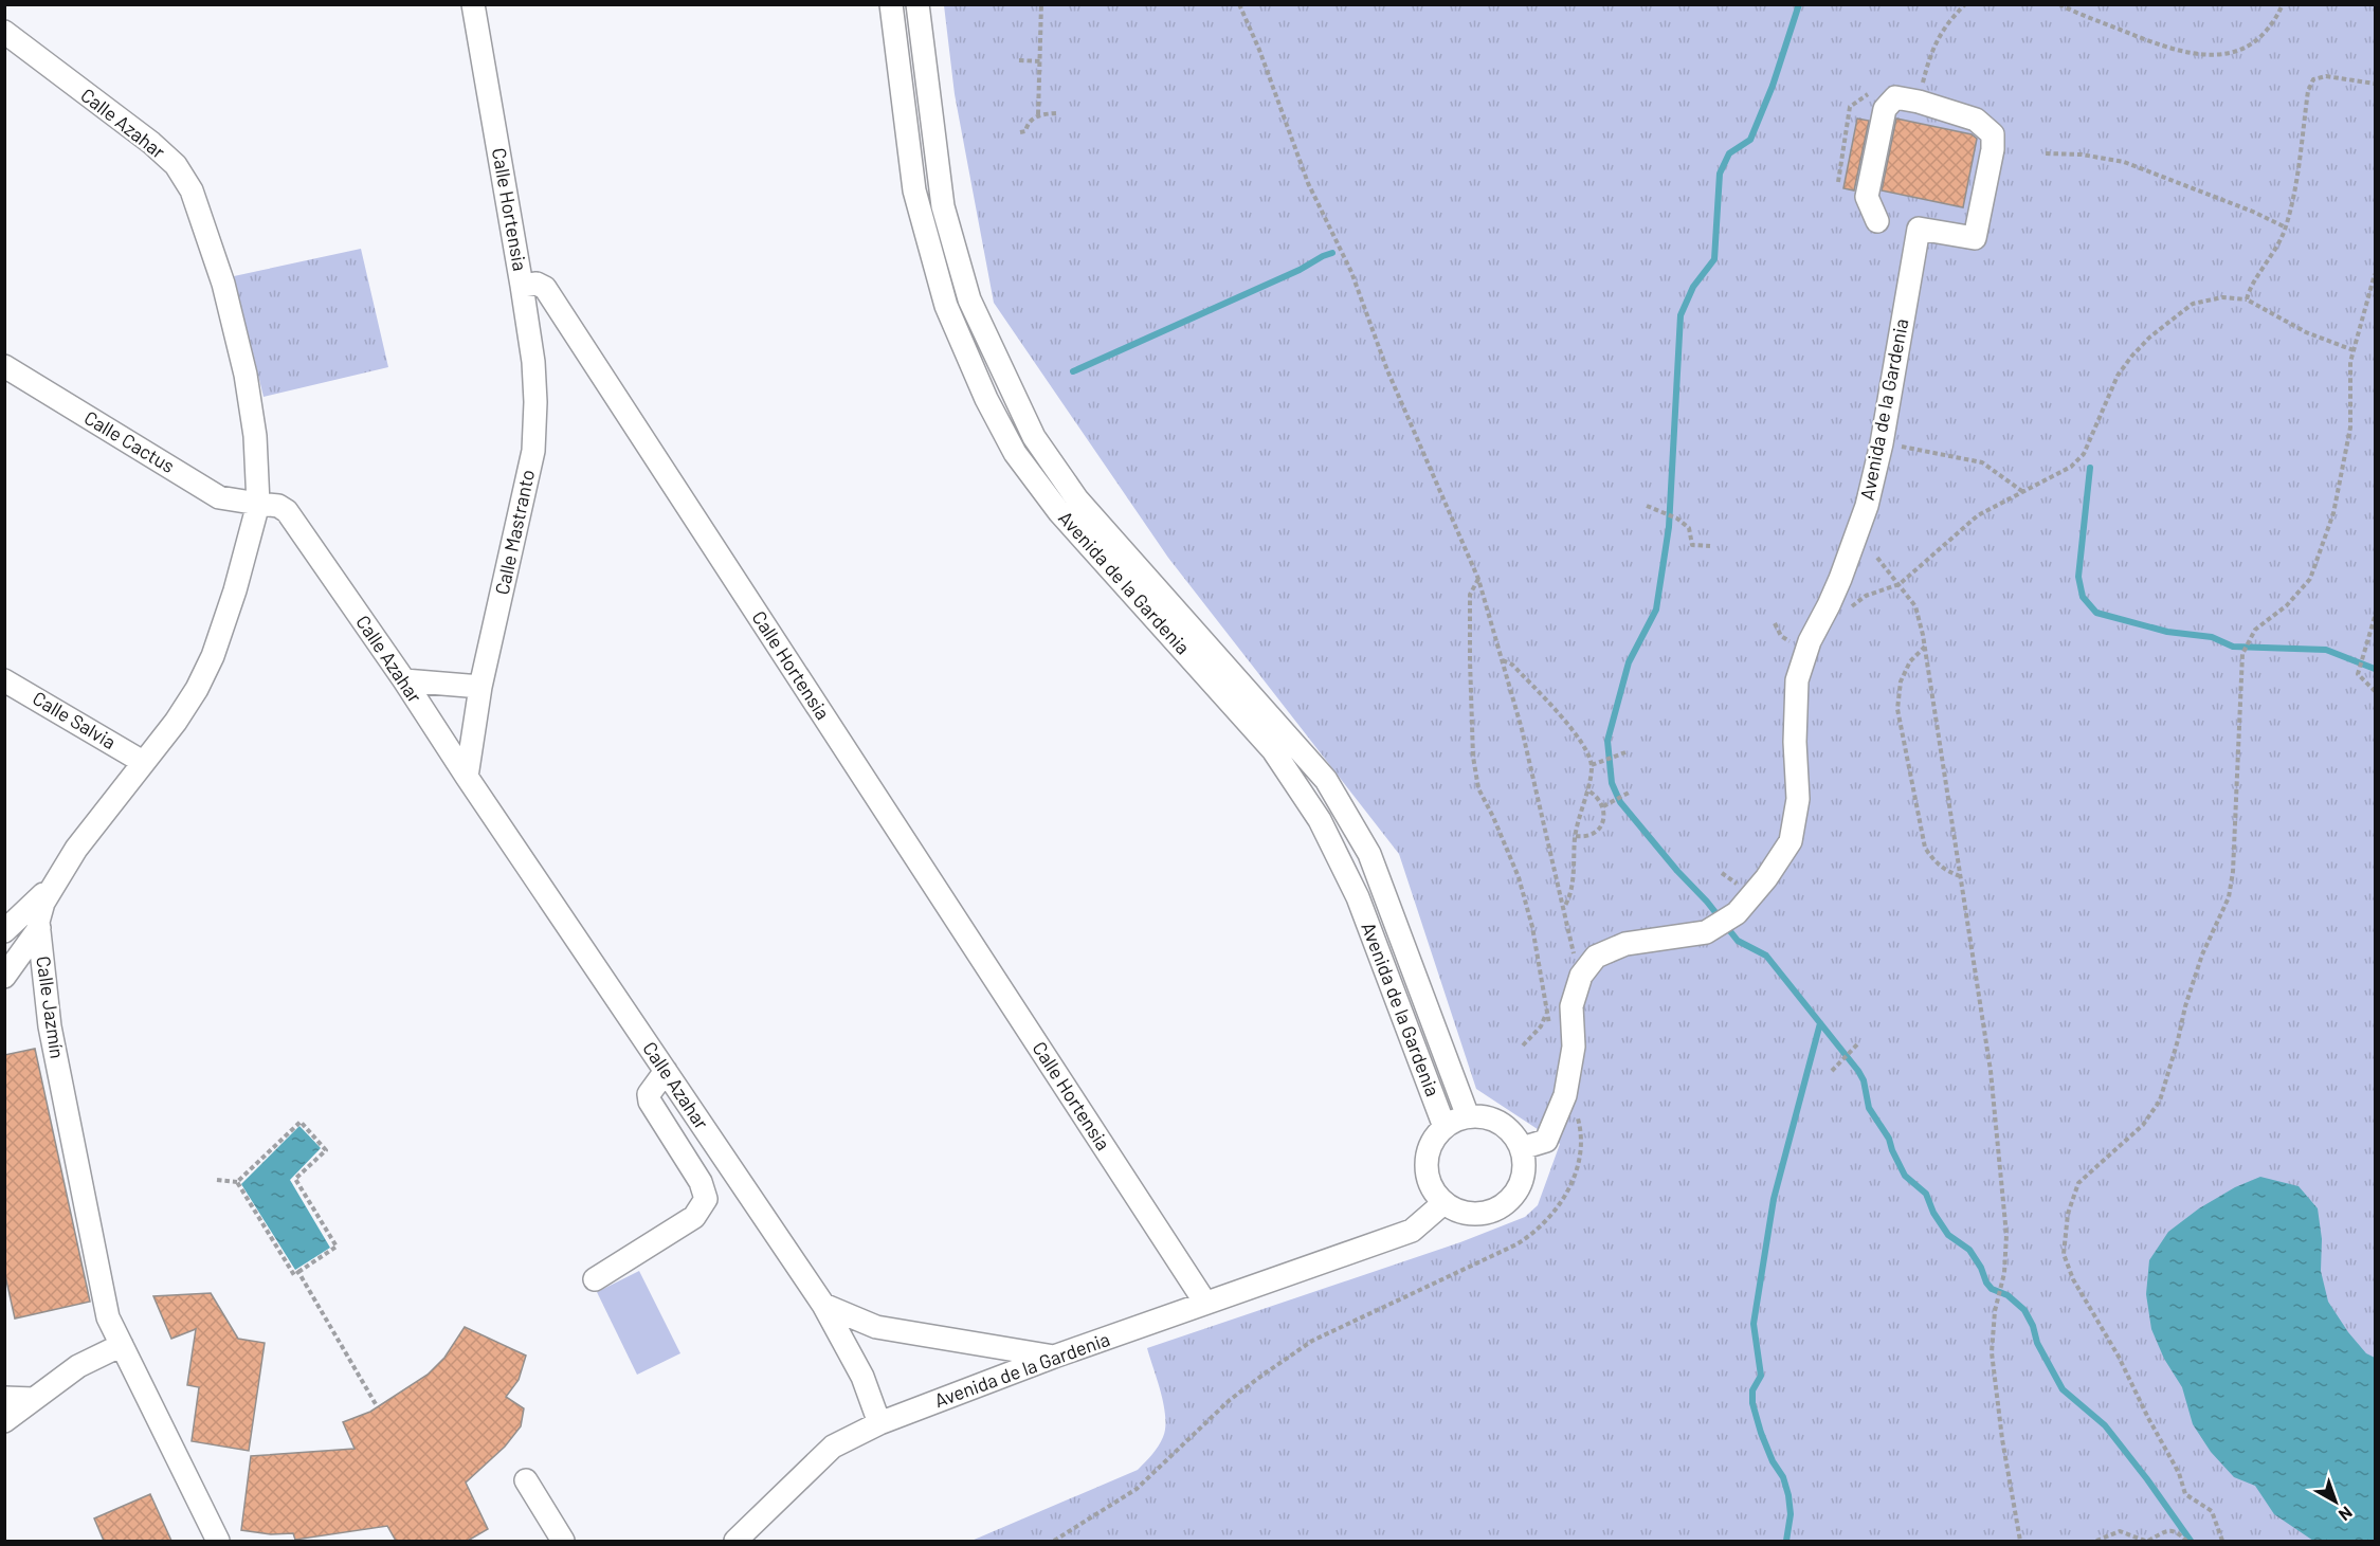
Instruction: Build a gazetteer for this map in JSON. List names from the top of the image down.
{
  "streets": {
    "street": [
      "Calle Azahar",
      "Calle Hortensia",
      "Avenida de la Gardenia",
      "Calle Cactus",
      "Calle Mastranto",
      "Calle Salvia",
      "Calle Jazmín"
    ]
  },
  "crossings": [
    ["Calle Azahar", "Avenida de la Gardenia"],
    ["Calle Azahar", "Calle Cactus"],
    ["Calle Azahar", "Calle Mastranto"],
    ["Calle Azahar", "Calle Jazmín"],
    ["Calle Hortensia", "Avenida de la Gardenia"],
    ["Calle Hortensia", "Calle Mastranto"],
    ["Calle Cactus", "Calle Jazmín"],
    ["Calle Salvia", "Calle Jazmín"]
  ],
  "north": "bottom right"
}
